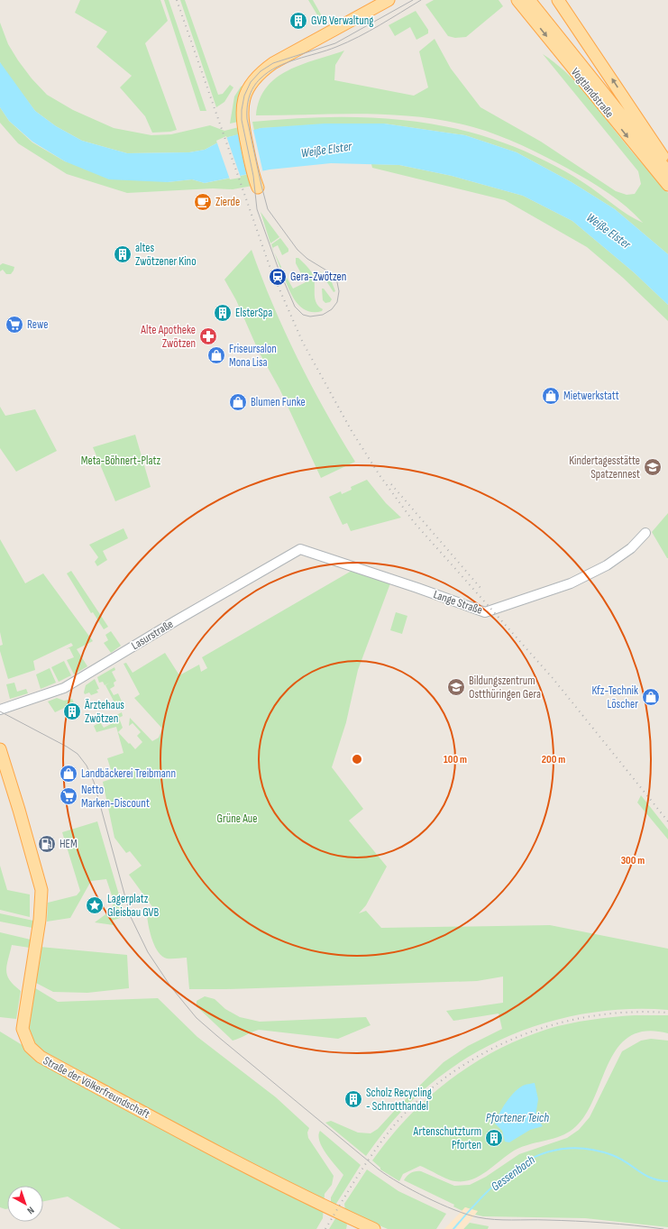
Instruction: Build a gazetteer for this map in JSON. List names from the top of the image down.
{
  "streets": {
    "main road": ["Vogtlandstraße", "Straße der Völkerfreundschaft"],
    "street": ["Lange Straße", "Lasurstraße"]
  },
  "crossings": [
    ["Lange Straße", "Lasurstraße"]
  ],
  "water": ["Weiße Elster", "Pfortener Teich", "Gessenbach"],
  "parks": ["Meta-Böhnert-Platz", "Grüne Aue"],
  "places": {
    "building": [
      "GVB Verwaltung",
      "altes Zwötzener Kino",
      "ElsterSpa",
      "Ärztehaus Zwötzen",
      "Scholz Recycling - Schrotthandel",
      "Artenschutzturm Pforten"
    ],
    "cafe": ["Zierde"],
    "station": ["Gera-Zwötzen"],
    "supermarket": ["Rewe", "Netto Marken-Discount"],
    "pharmacy": ["Alte Apotheke Zwötzen"],
    "shop": [
      "Friseursalon Mona Lisa",
      "Mietwerkstatt",
      "Blumen Funke",
      "Kfz-Technik Löscher",
      "Landbäckerei Treibmann"
    ],
    "school or university": ["Kindertagesstätte Spatzennest", "Bildungszentrum Ostthüringen Gera"],
    "fuel station": ["HEM"],
    "place": ["Lagerplatz Gleisbau GVB"]
  },
  "north": "bottom right",
  "rings": ["100 m", "200 m", "300 m"]
}
